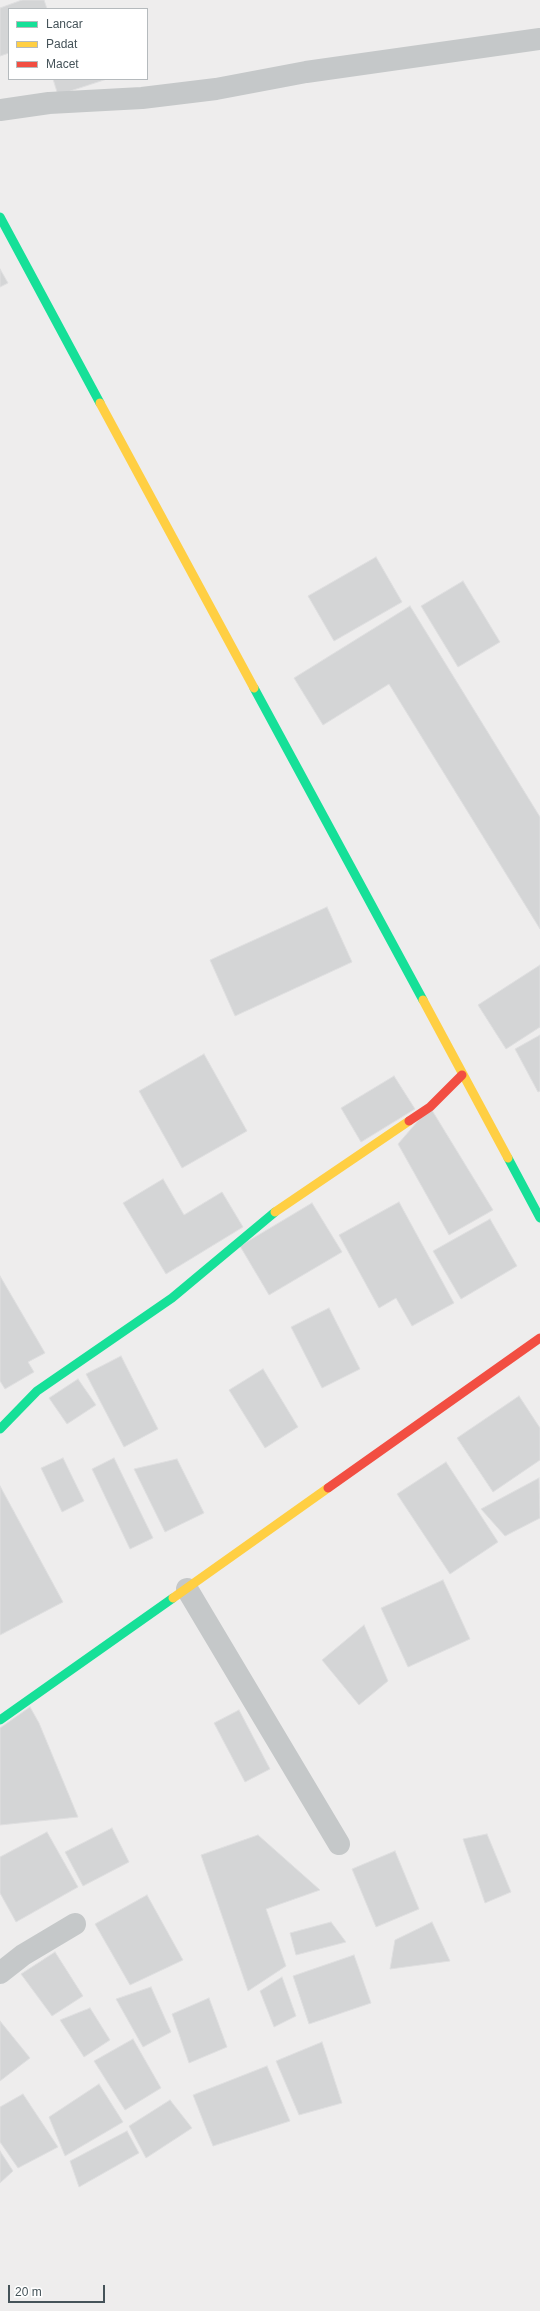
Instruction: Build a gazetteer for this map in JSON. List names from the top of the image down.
{
  "legend": ["Lancar", "Padat", "Macet"],
  "scale_bar": "20 m"
}
